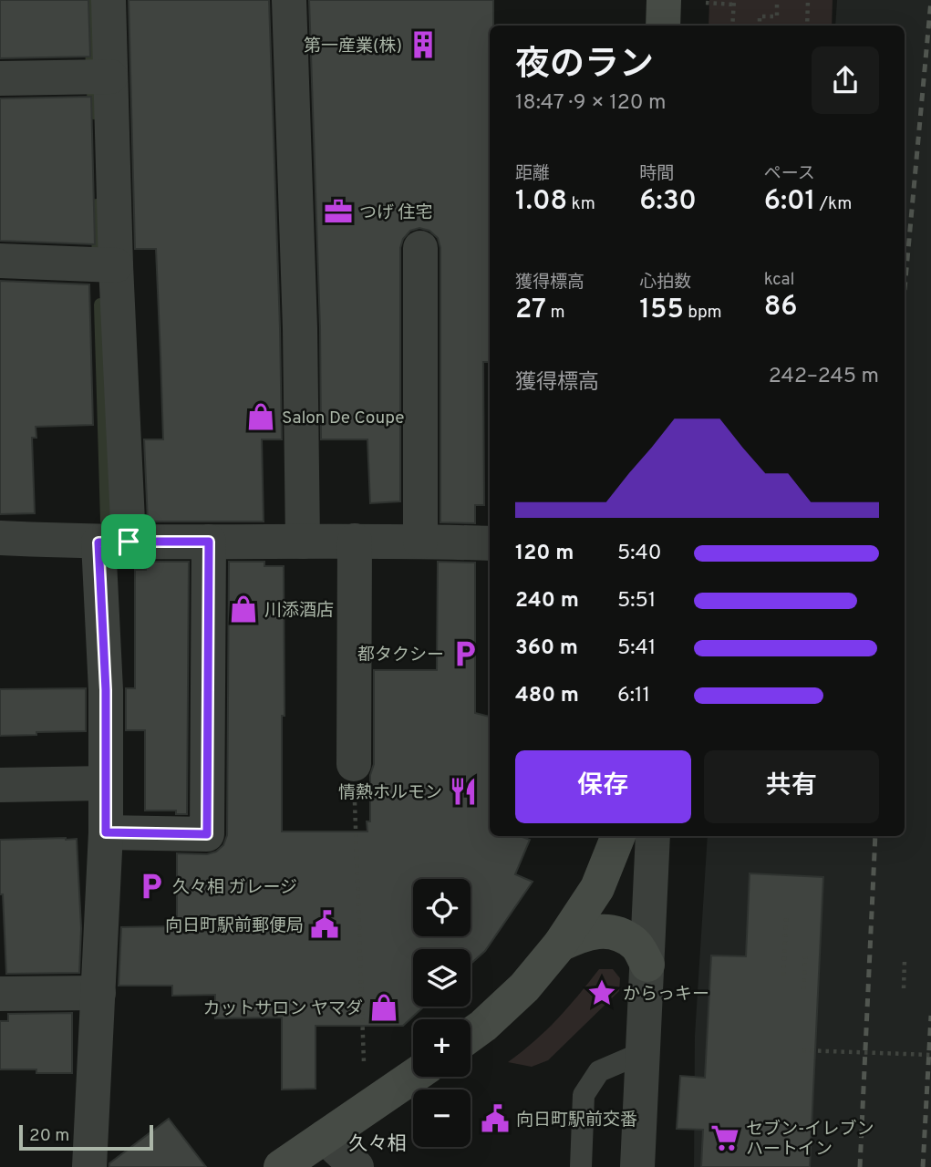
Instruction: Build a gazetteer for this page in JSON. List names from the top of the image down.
{
  "districts": ["久々相"],
  "places": {
    "building": ["第一産業(株)"],
    "office": ["つげ 住宅"],
    "shop": ["Salon De Coupe", "川添酒店", "カットサロン ヤマダ"],
    "parking": ["都タクシー", "久々相 ガレージ"],
    "restaurant": ["情熱ホルモン"],
    "public building": ["向日町駅前郵便局", "向日町駅前交番"],
    "place": ["からっキー"],
    "supermarket": ["セブン-イレブン ハートイン"]
  },
  "scale_bar": "20 m",
  "page": {
    "heading": ["夜のラン", "18:47 · 9 × 120 m"],
    "stats": [
      ["距離", "1.08 km"],
      ["時間", "6:30"],
      ["ペース", "6:01 /km"],
      ["獲得標高", "27 m"],
      ["心拍数", "155 bpm"],
      ["kcal", "86"]
    ],
    "chart": ["獲得標高", "242–245 m"],
    "list": [
      {
        "name": "120 m",
        "note": "5:40"
      },
      {
        "name": "240 m",
        "note": "5:51"
      },
      {
        "name": "360 m",
        "note": "5:41"
      },
      {
        "name": "480 m",
        "note": "6:11"
      }
    ],
    "buttons": ["保存", "共有"],
    "map_buttons": ["+", "−"],
    "scale": "20 m"
  }
}
